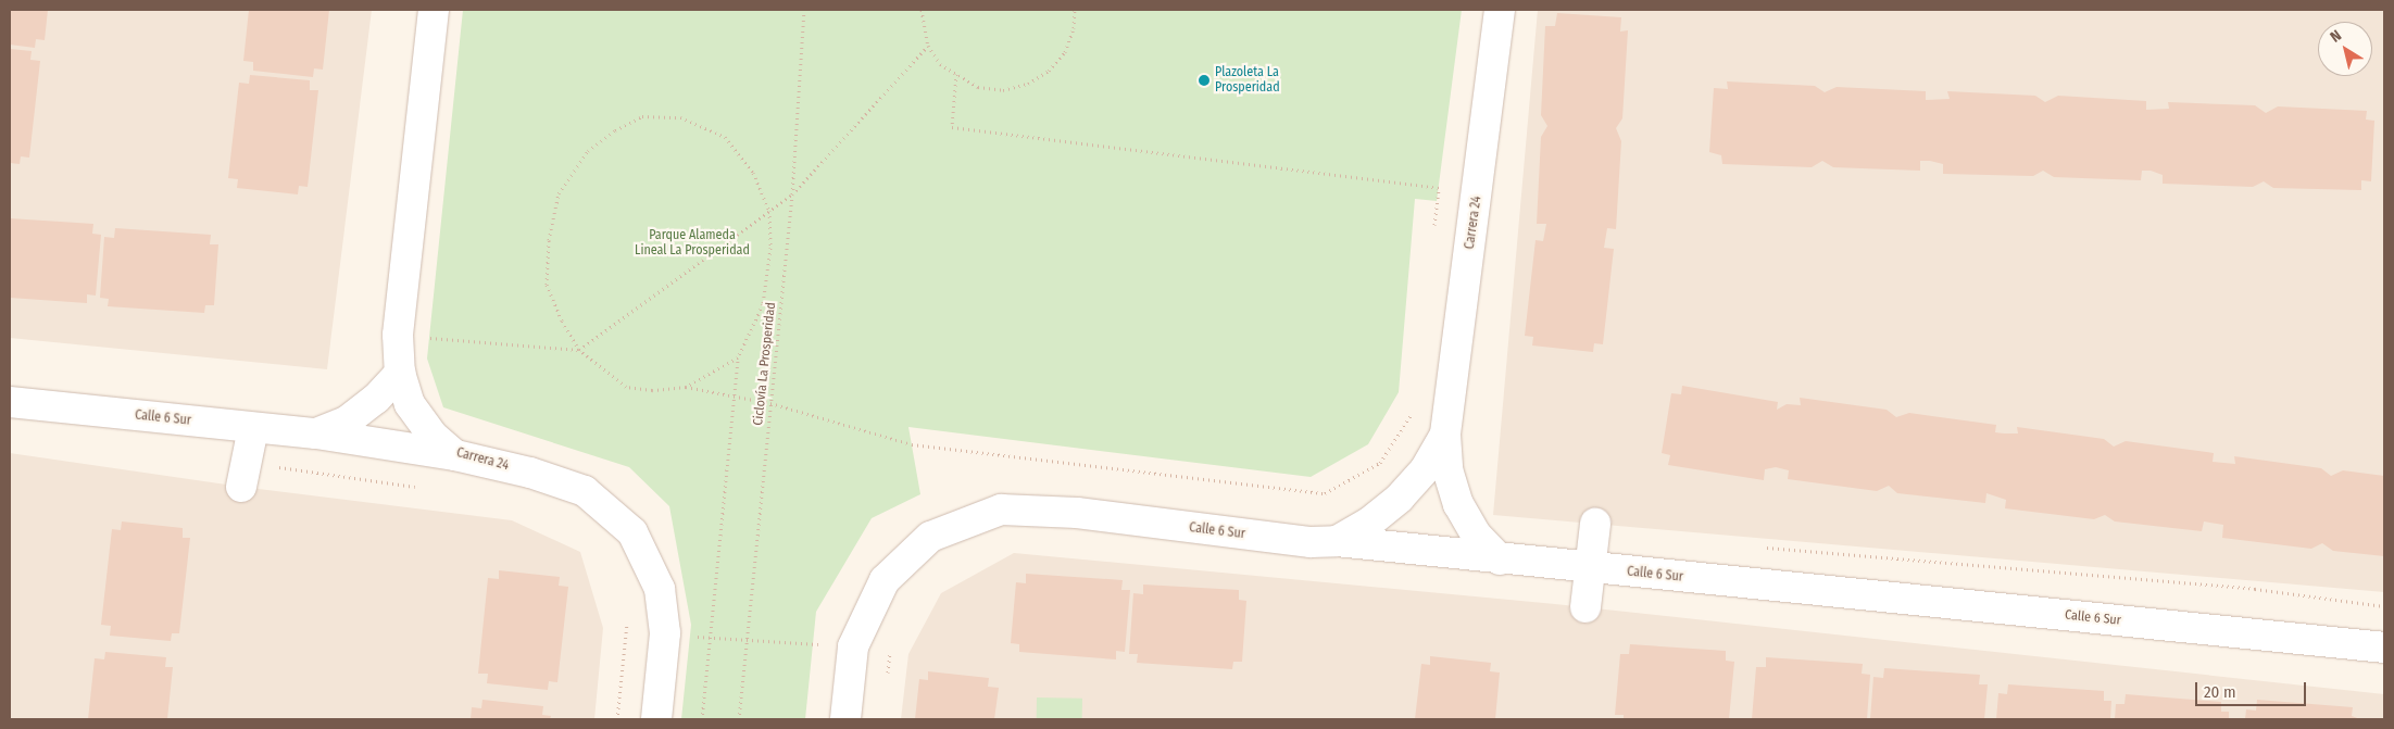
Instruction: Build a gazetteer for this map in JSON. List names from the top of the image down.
{
  "streets": {
    "street": ["Carrera 24", "Calle 6 Sur"],
    "path": ["Ciclovía La Prosperidad"]
  },
  "crossings": [
    ["Carrera 24", "Calle 6 Sur"]
  ],
  "parks": ["Parque Alameda Lineal La Prosperidad"],
  "places": ["Plazoleta La Prosperidad"],
  "scale_bar": "20 m",
  "north": "top left"
}
